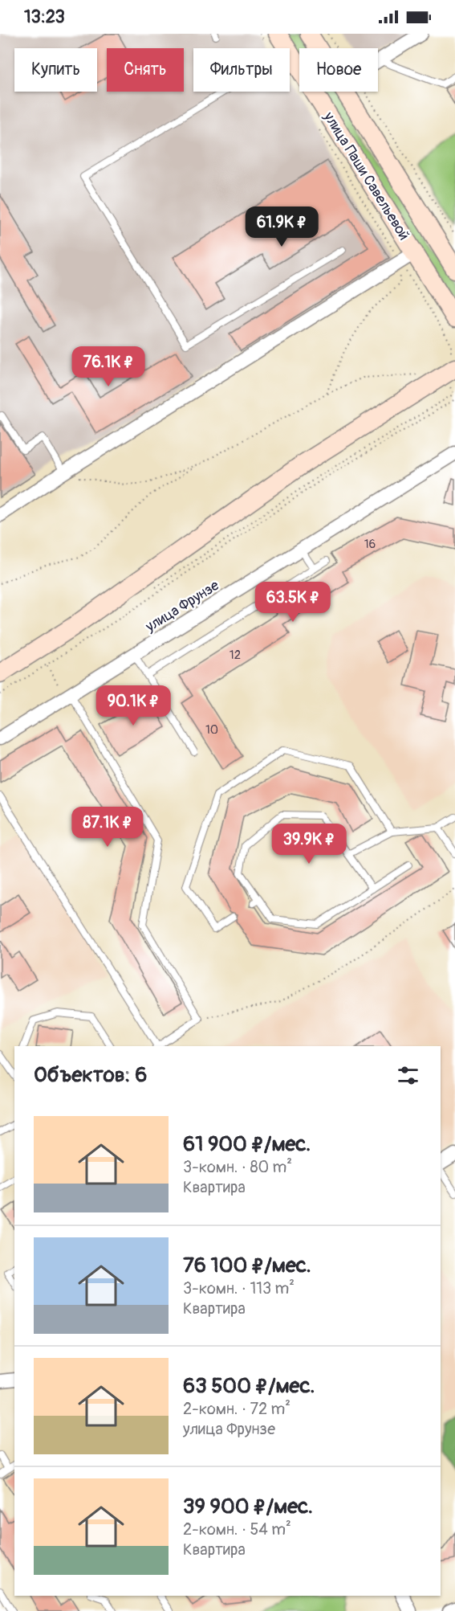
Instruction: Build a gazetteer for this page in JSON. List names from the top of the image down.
{
  "streets": {
    "street": ["улица Паши Савельевой", "улица Фрунзе"]
  },
  "house_numbers": ["16", "12", "10"],
  "page": {
    "status": "13:23",
    "chip": [
      "Купить",
      "Снять",
      "Фильтры",
      "Новое"
    ],
    "price": [
      "61.9K ₽",
      "76.1K ₽",
      "63.5K ₽",
      "90.1K ₽",
      "87.1K ₽",
      "39.9K ₽"
    ],
    "heading": "Объектов: 6",
    "list": [
      {
        "name": "61 900 ₽/мес.",
        "note": "3-комн. · 80 m² · Квартира"
      },
      {
        "name": "76 100 ₽/мес.",
        "note": "3-комн. · 113 m² · Квартира"
      },
      {
        "name": "63 500 ₽/мес.",
        "note": "2-комн. · 72 m² · улица Фрунзе"
      },
      {
        "name": "39 900 ₽/мес.",
        "note": "2-комн. · 54 m² · Квартира"
      }
    ]
  }
}
